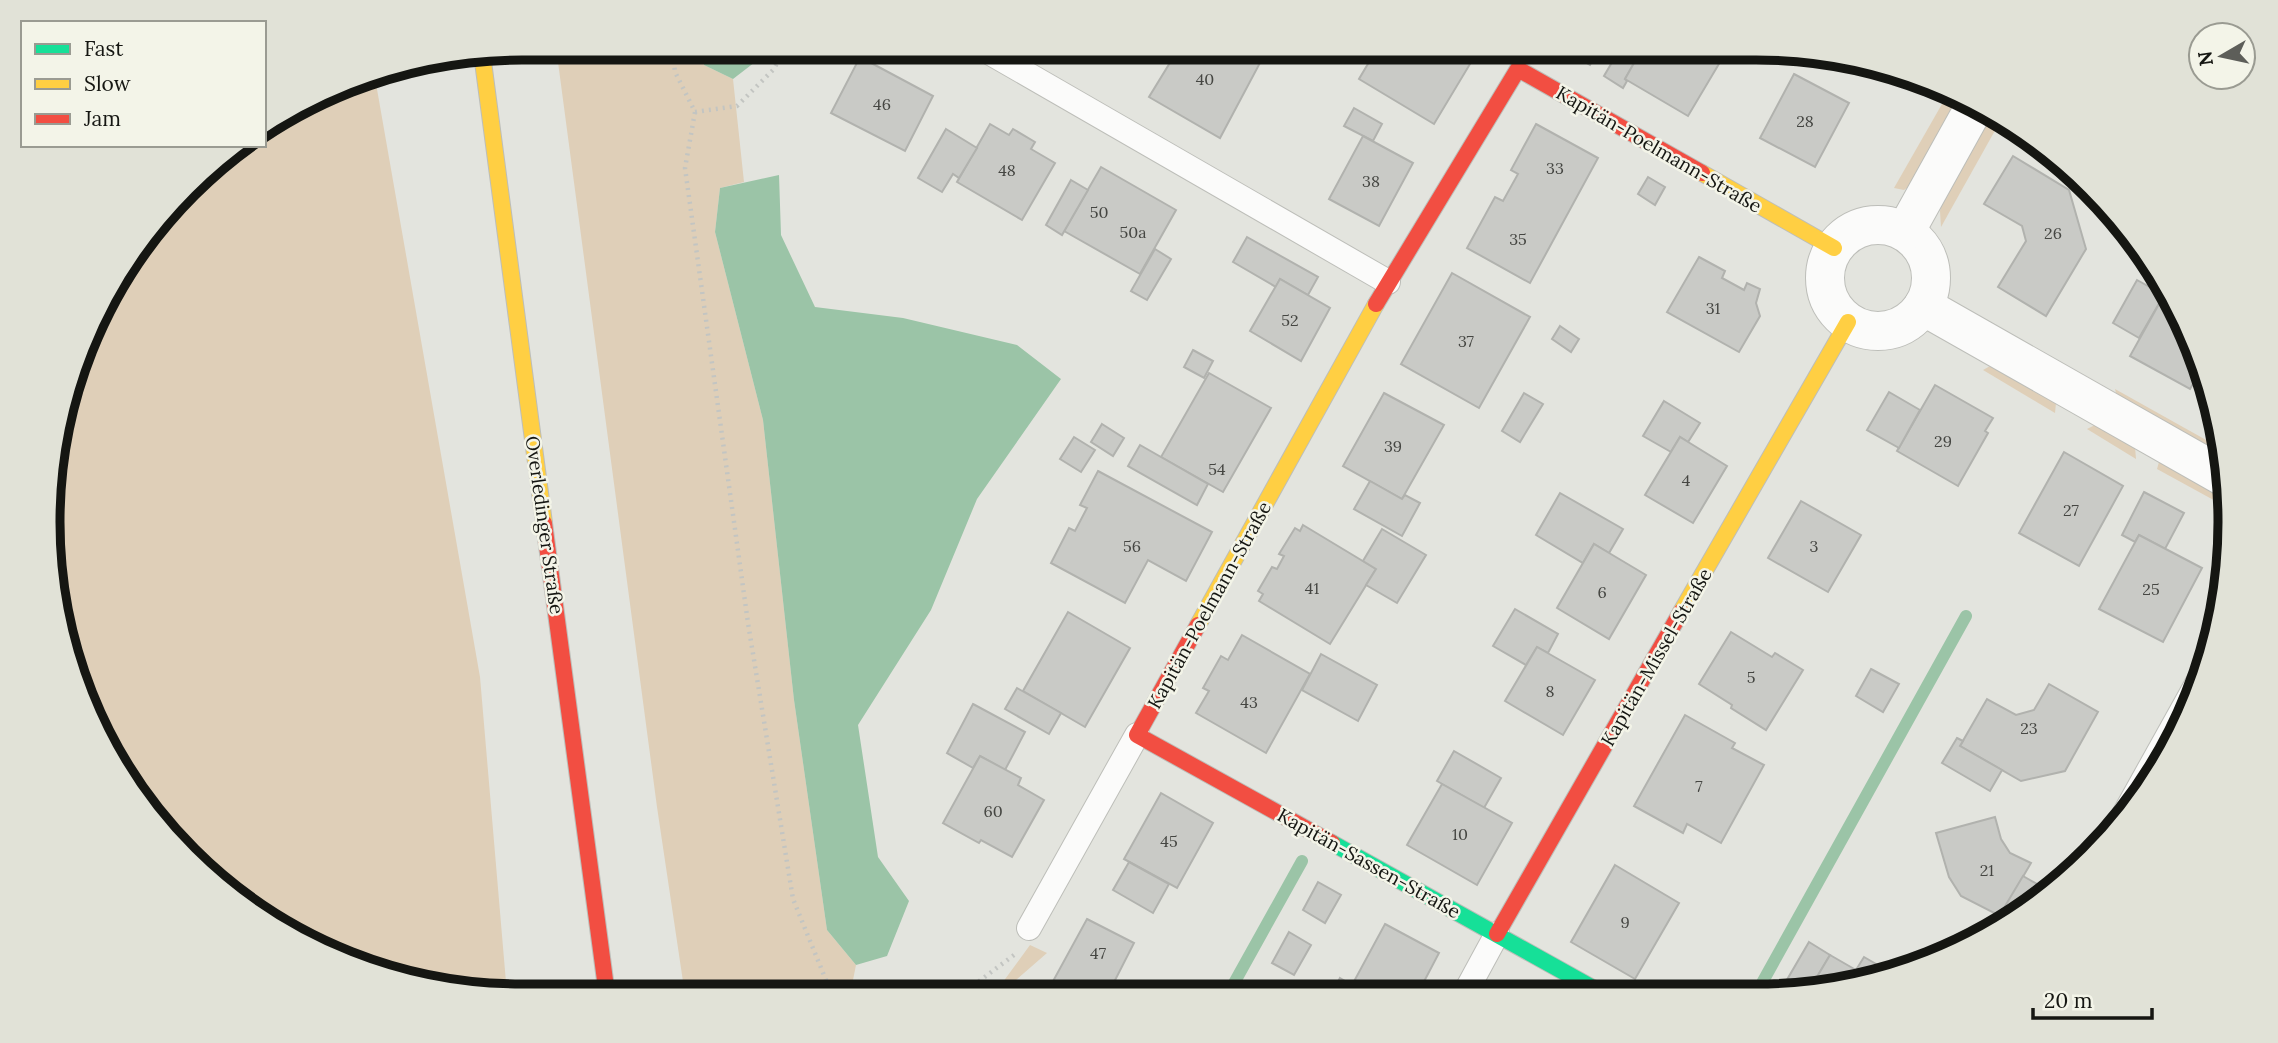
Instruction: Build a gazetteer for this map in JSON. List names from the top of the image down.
{
  "streets": {
    "street": [
      "Kapitän-Poelmann-Straße",
      "Overledinger Straße",
      "Kapitän-Missel-Straße",
      "Kapitän-Sassen-Straße"
    ]
  },
  "crossings": [
    ["Kapitän-Poelmann-Straße", "Kapitän-Missel-Straße"],
    ["Kapitän-Poelmann-Straße", "Kapitän-Sassen-Straße"],
    ["Kapitän-Missel-Straße", "Kapitän-Sassen-Straße"]
  ],
  "house_numbers": [
    "40",
    "46",
    "28",
    "33",
    "48",
    "38",
    "50",
    "50a",
    "26",
    "35",
    "31",
    "52",
    "37",
    "29",
    "39",
    "54",
    "4",
    "27",
    "56",
    "3",
    "41",
    "25",
    "6",
    "5",
    "8",
    "43",
    "23",
    "7",
    "60",
    "10",
    "45",
    "21",
    "9",
    "47"
  ],
  "legend": ["Fast", "Slow", "Jam"],
  "scale_bar": "20 m",
  "north": "left"
}
